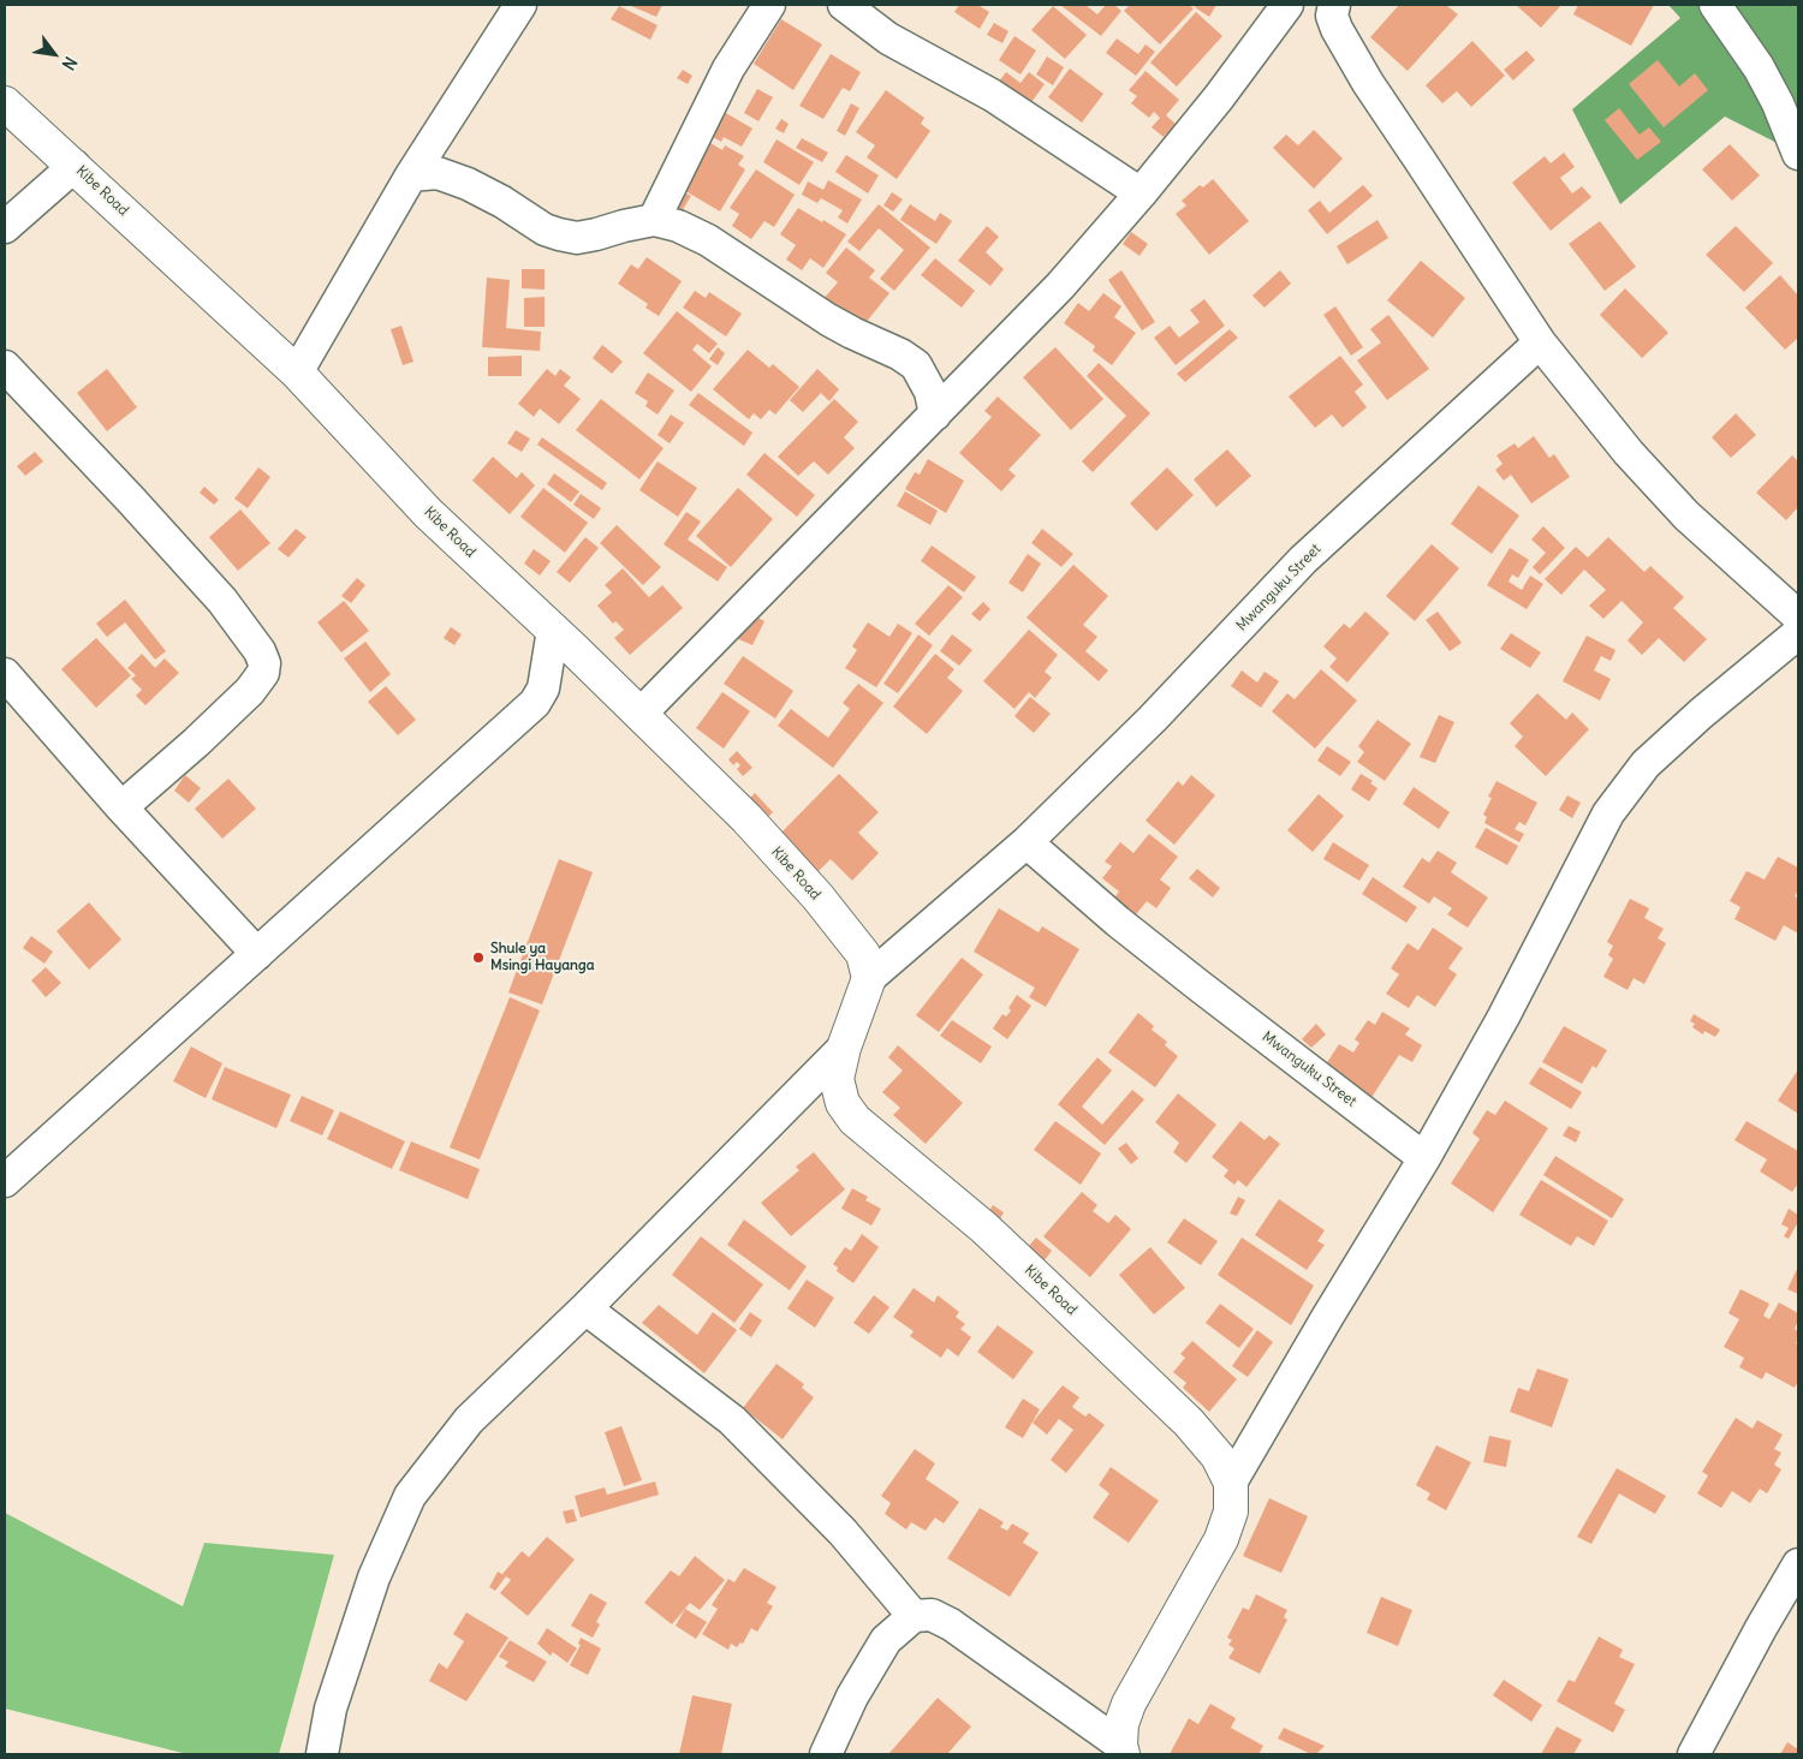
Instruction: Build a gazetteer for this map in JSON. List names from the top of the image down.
{
  "streets": {
    "street": ["Kibe Road", "Mwanguku Street"]
  },
  "crossings": [
    ["Kibe Road", "Mwanguku Street"]
  ],
  "places": ["Shule ya Msingi Hayanga"],
  "north": "bottom right"
}
